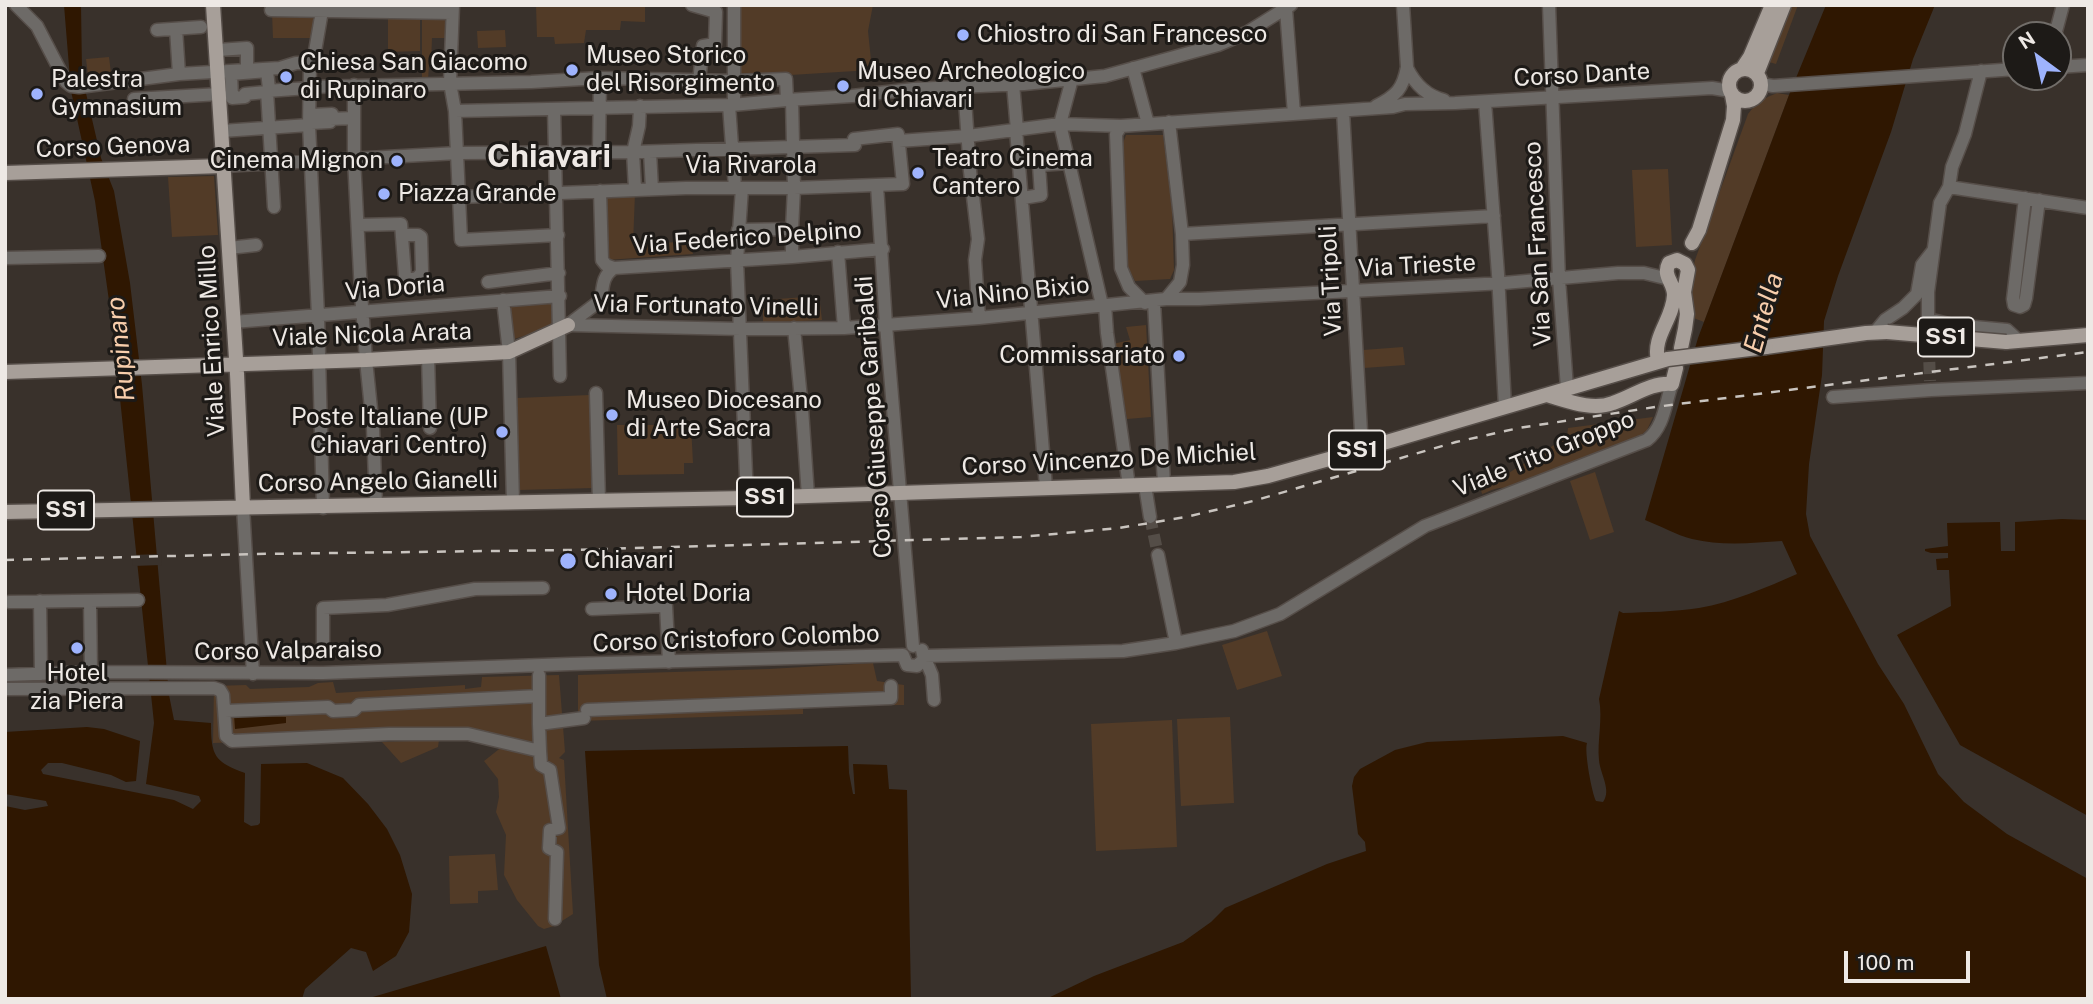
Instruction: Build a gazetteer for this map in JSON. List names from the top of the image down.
{
  "streets": {
    "main road": [
      "Corso Genova",
      "Viale Nicola Arata",
      "SS1",
      "Viale Enrico Millo",
      "Viale Tito Groppo",
      "Corso Vincenzo De Michiel",
      "Corso Angelo Gianelli"
    ],
    "street": [
      "Corso Dante",
      "Via Rivarola",
      "Via Federico Delpino",
      "Via San Francesco",
      "Via Trieste",
      "Via Tripoli",
      "Via Doria",
      "Via Nino Bixio",
      "Via Fortunato Vinelli",
      "Corso Giuseppe Garibaldi",
      "Corso Cristoforo Colombo",
      "Corso Valparaiso"
    ]
  },
  "crossings": [
    ["Corso Dante", "Via San Francesco"],
    ["Corso Dante", "Via Tripoli"],
    ["Corso Genova", "Viale Enrico Millo"],
    ["Via Rivarola", "Corso Giuseppe Garibaldi"],
    ["Via Federico Delpino", "Corso Giuseppe Garibaldi"],
    ["Via San Francesco", "Via Trieste"],
    ["Via San Francesco", "Corso Vincenzo De Michiel"],
    ["Via Trieste", "Via Tripoli"],
    ["Via Trieste", "Via Nino Bixio"],
    ["Via Trieste", "Viale Tito Groppo"],
    ["Via Tripoli", "Corso Vincenzo De Michiel"],
    ["Via Doria", "Viale Enrico Millo"],
    ["Via Nino Bixio", "Via Fortunato Vinelli"],
    ["Via Nino Bixio", "Corso Giuseppe Garibaldi"],
    ["Via Fortunato Vinelli", "Corso Giuseppe Garibaldi"],
    ["Viale Nicola Arata", "Viale Enrico Millo"],
    ["SS1", "Viale Enrico Millo"],
    ["SS1", "Corso Giuseppe Garibaldi"],
    ["SS1", "Corso Vincenzo De Michiel"],
    ["SS1", "Corso Angelo Gianelli"],
    ["Viale Enrico Millo", "Corso Angelo Gianelli"],
    ["Viale Enrico Millo", "Corso Valparaiso"],
    ["Corso Giuseppe Garibaldi", "Corso Vincenzo De Michiel"],
    ["Corso Giuseppe Garibaldi", "Corso Cristoforo Colombo"],
    ["Viale Tito Groppo", "Corso Vincenzo De Michiel"],
    ["Corso Cristoforo Colombo", "Corso Valparaiso"]
  ],
  "districts": ["Chiavari"],
  "water": ["Entella", "Rupinaro"],
  "places": [
    "Chiostro di San Francesco",
    "Museo Storico del Risorgimento",
    "Chiesa San Giacomo di Rupinaro",
    "Museo Archeologico di Chiavari",
    "Palestra Gymnasium",
    "Cinema Mignon",
    "Teatro Cinema Cantero",
    "Piazza Grande",
    "Commissariato",
    "Museo Diocesano di Arte Sacra",
    "Poste Italiane (UP Chiavari Centro)",
    "Chiavari",
    "Hotel Doria",
    "Hotel zia Piera"
  ],
  "scale_bar": "100 m",
  "north": "top left"
}
